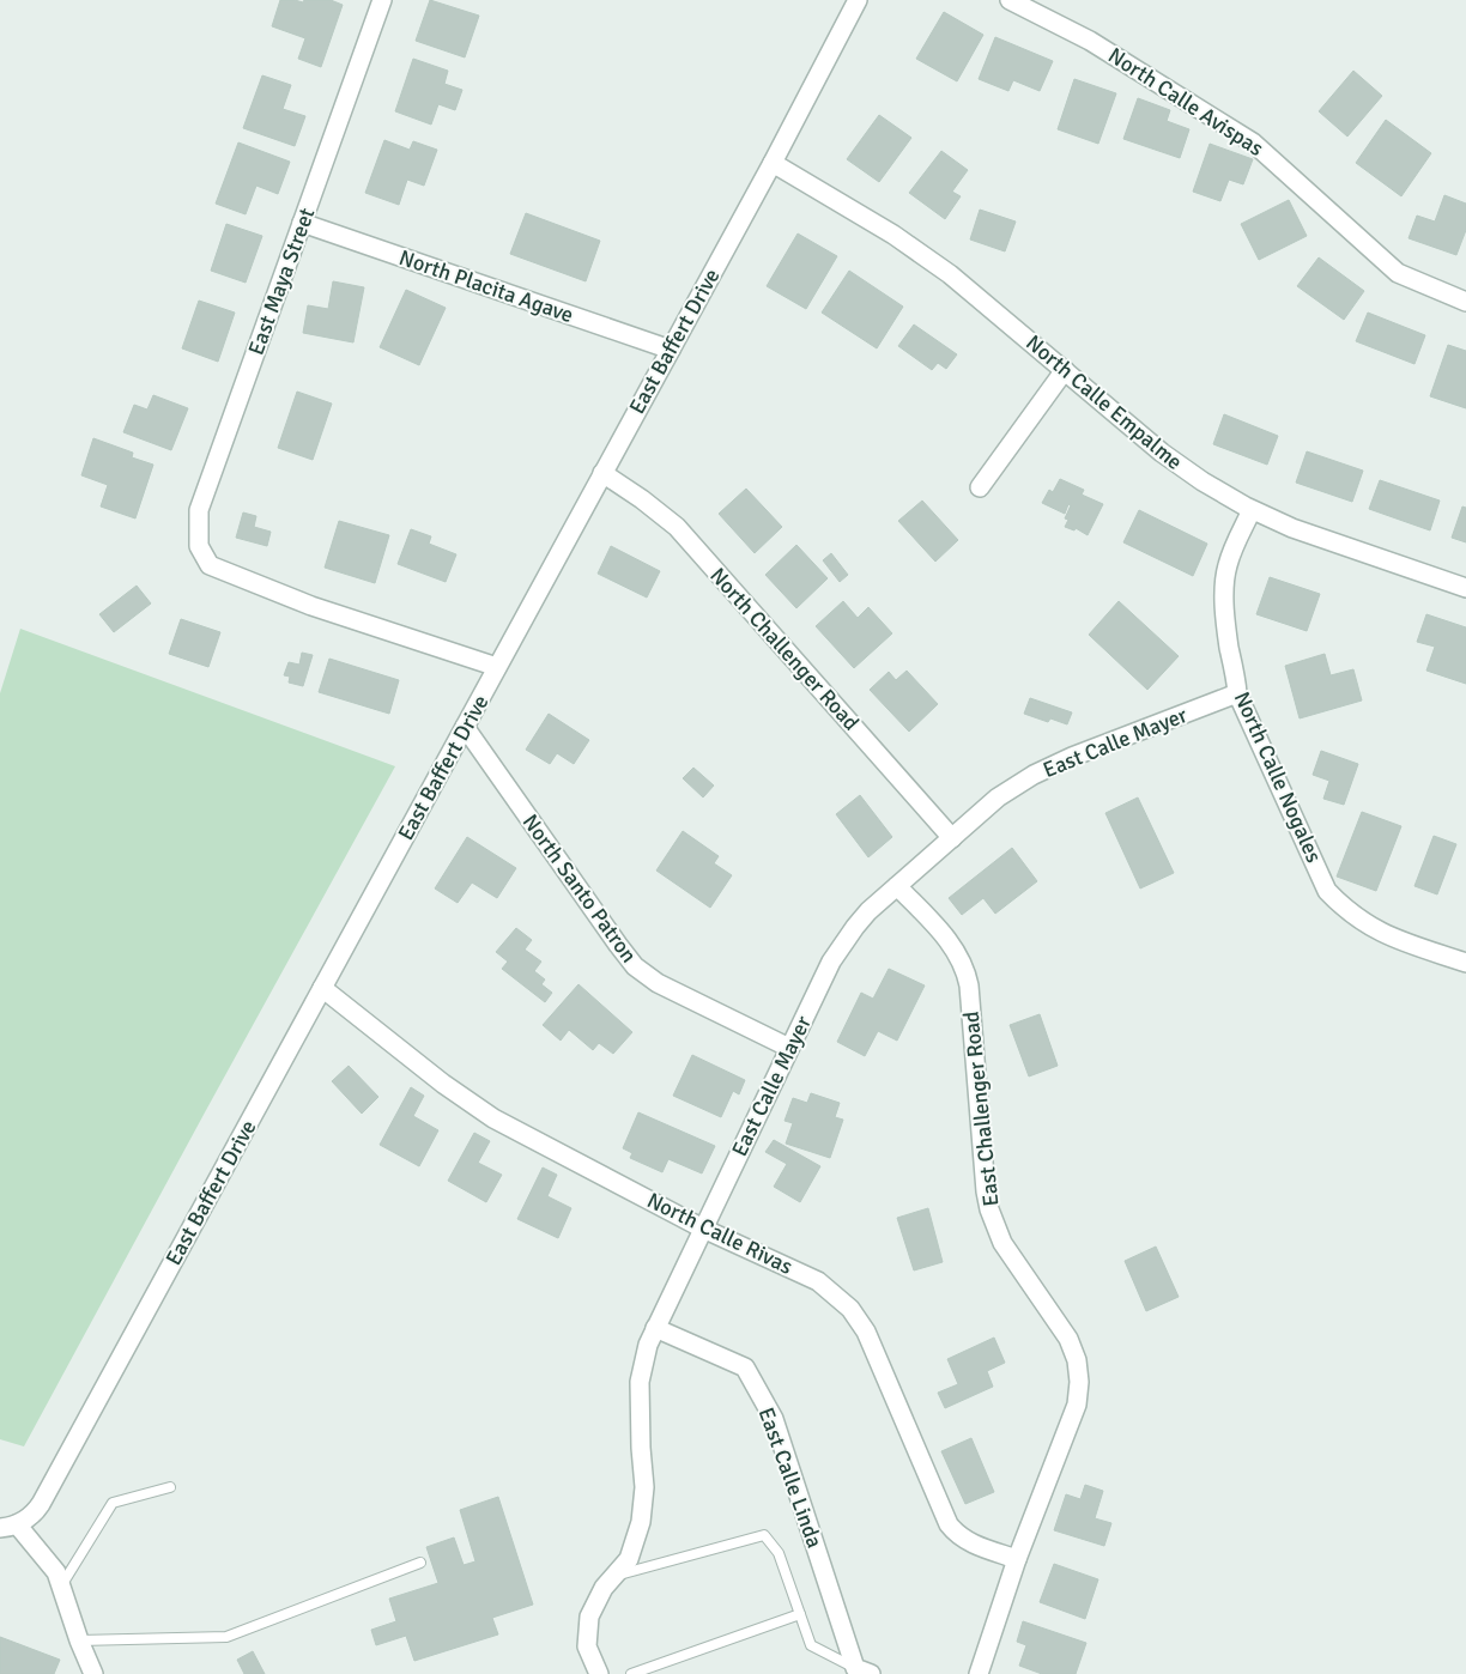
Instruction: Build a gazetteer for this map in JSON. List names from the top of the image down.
{
  "streets": {
    "street": [
      "North Calle Avispas",
      "East Maya Street",
      "North Placita Agave",
      "East Baffert Drive",
      "North Calle Empalme",
      "North Challenger Road",
      "East Calle Mayer",
      "North Calle Nogales",
      "North Santo Patron",
      "East Challenger Road",
      "North Calle Rivas",
      "East Calle Linda"
    ]
  },
  "crossings": [
    ["East Maya Street", "North Placita Agave"],
    ["East Maya Street", "East Baffert Drive"],
    ["North Placita Agave", "East Baffert Drive"],
    ["East Baffert Drive", "North Calle Empalme"],
    ["East Baffert Drive", "North Challenger Road"],
    ["East Baffert Drive", "North Santo Patron"],
    ["East Baffert Drive", "North Calle Rivas"],
    ["North Calle Empalme", "North Calle Nogales"],
    ["North Challenger Road", "East Calle Mayer"],
    ["East Calle Mayer", "North Calle Nogales"],
    ["East Calle Mayer", "North Santo Patron"],
    ["East Calle Mayer", "East Challenger Road"],
    ["East Calle Mayer", "North Calle Rivas"],
    ["East Calle Mayer", "East Calle Linda"],
    ["East Challenger Road", "North Calle Rivas"]
  ]
}
